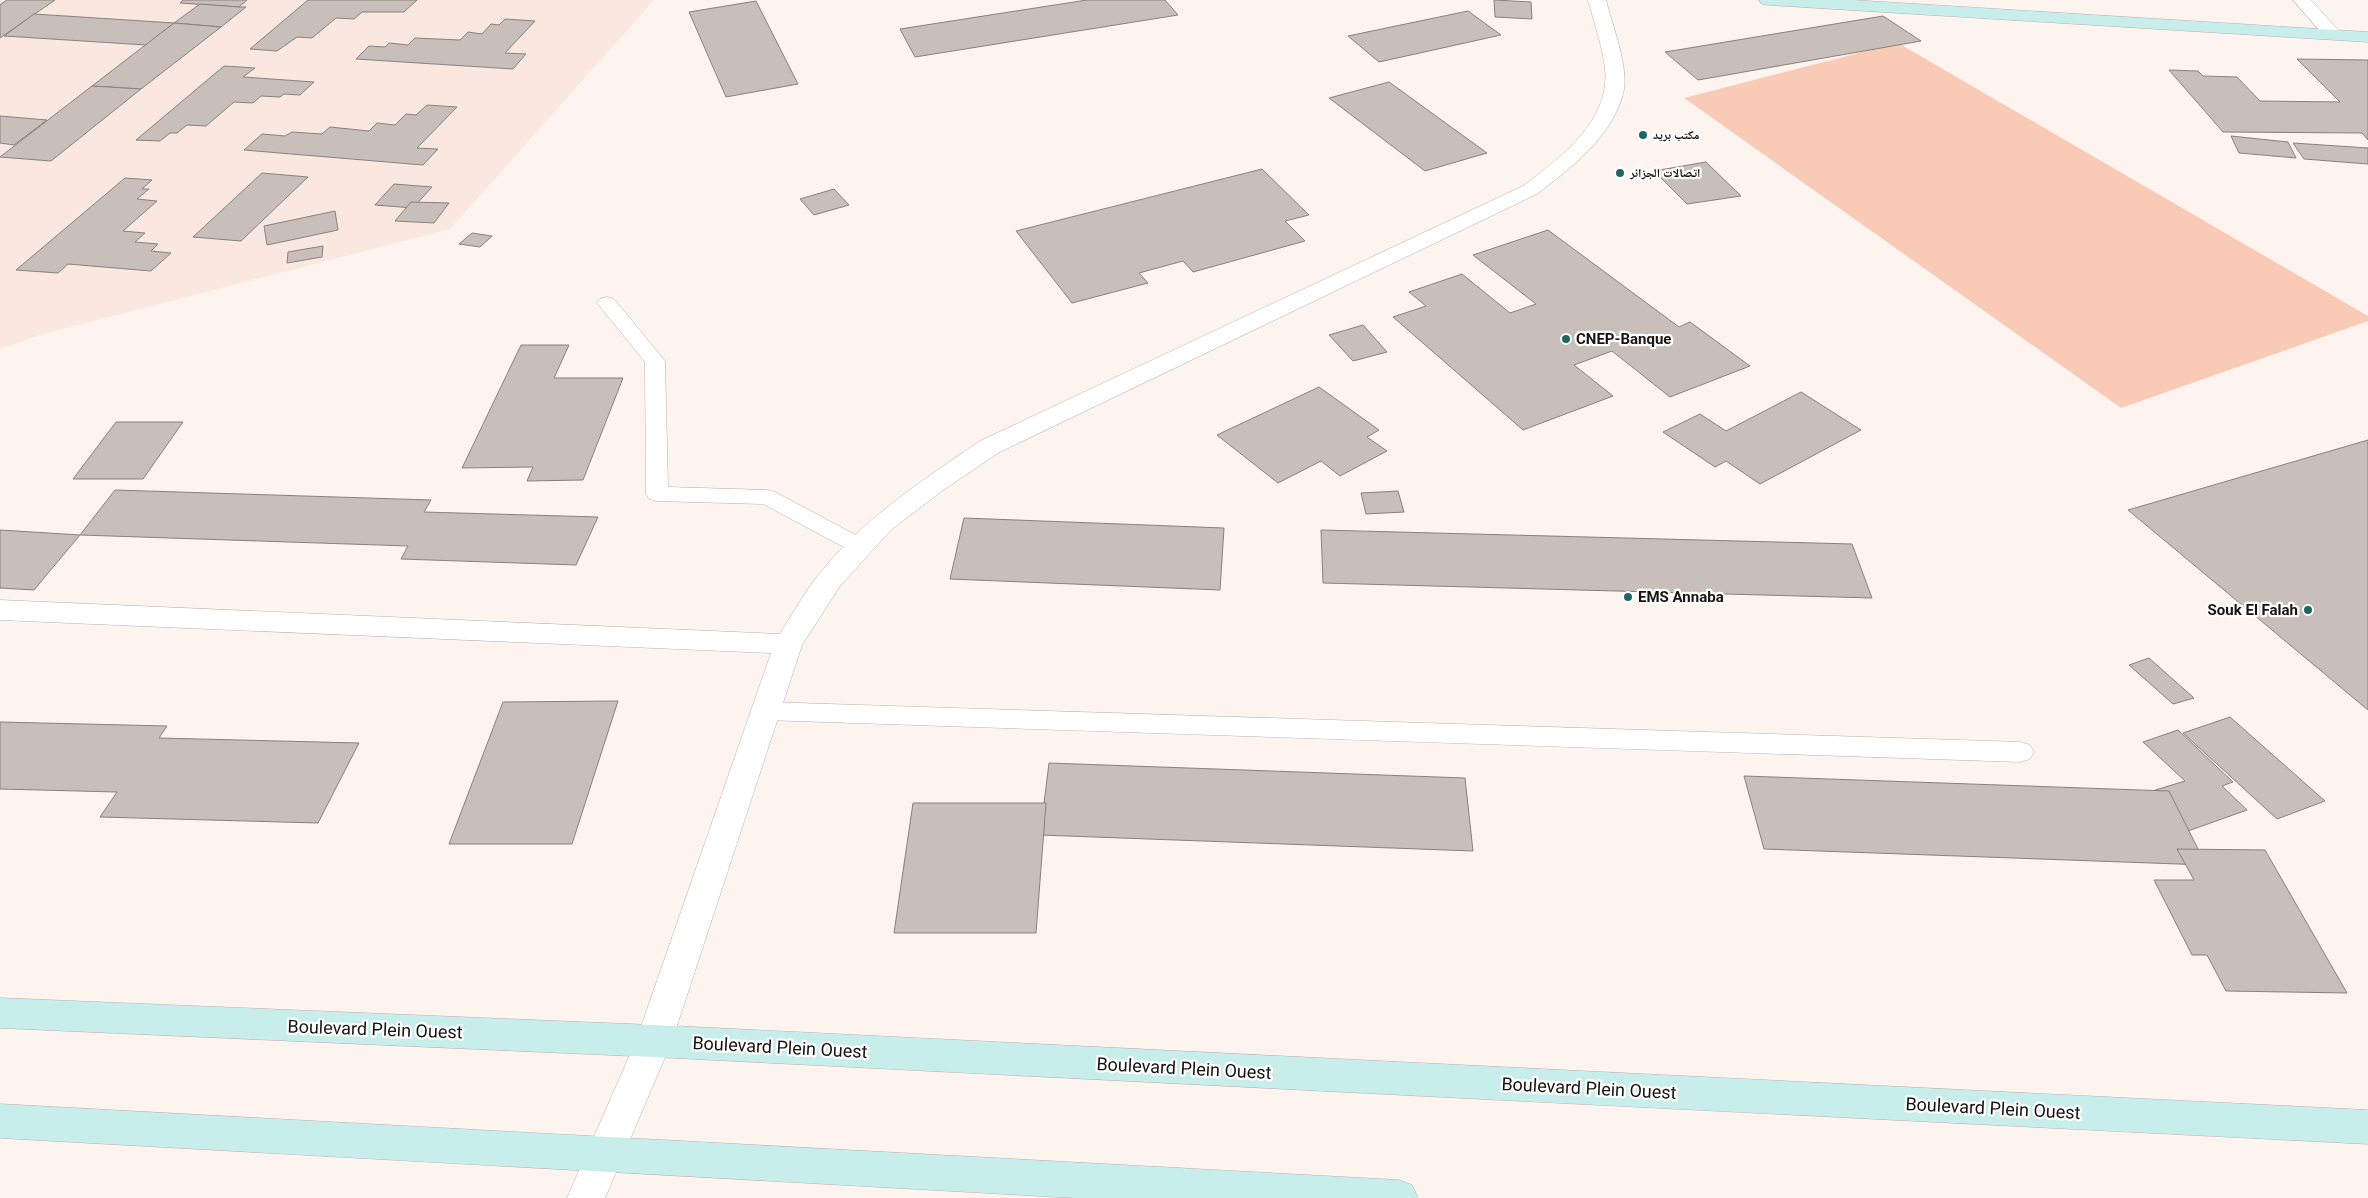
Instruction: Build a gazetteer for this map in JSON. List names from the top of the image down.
{
  "streets": {
    "main road": ["Boulevard Plein Ouest"]
  },
  "places": [
    "مكتب بريد",
    "اتصالات الجزائر",
    "CNEP-Banque",
    "EMS Annaba",
    "Souk El Falah"
  ]
}
